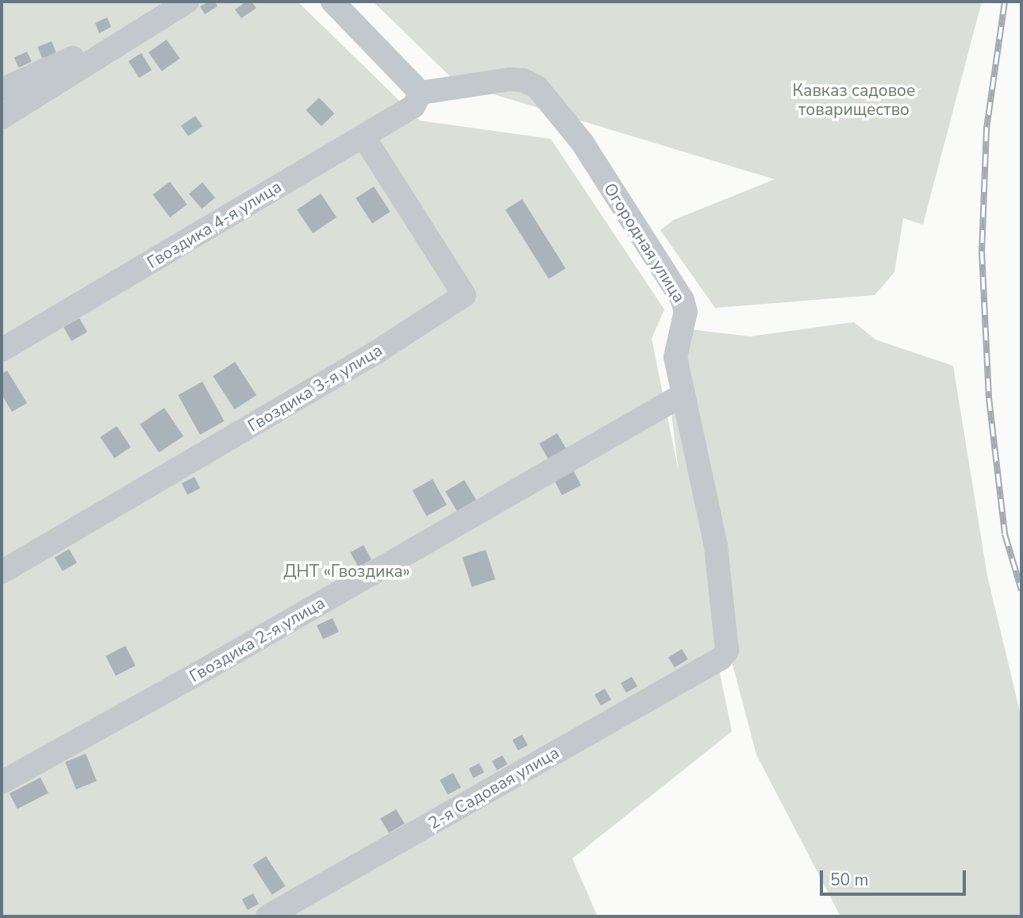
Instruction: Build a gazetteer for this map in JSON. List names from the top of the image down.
{
  "streets": {
    "street": [
      "Гвоздика 4-я улица",
      "Огородная улица",
      "Гвоздика 3-я улица",
      "Гвоздика 2-я улица",
      "2-я Садовая улица"
    ]
  },
  "crossings": [
    ["Гвоздика 4-я улица", "Огородная улица"],
    ["Гвоздика 4-я улица", "Гвоздика 3-я улица"],
    ["Огородная улица", "Гвоздика 2-я улица"],
    ["Огородная улица", "2-я Садовая улица"]
  ],
  "parks": ["Кавказ садовое товарищество", "ДНТ «Гвоздика»"],
  "scale_bar": "50 m"
}
